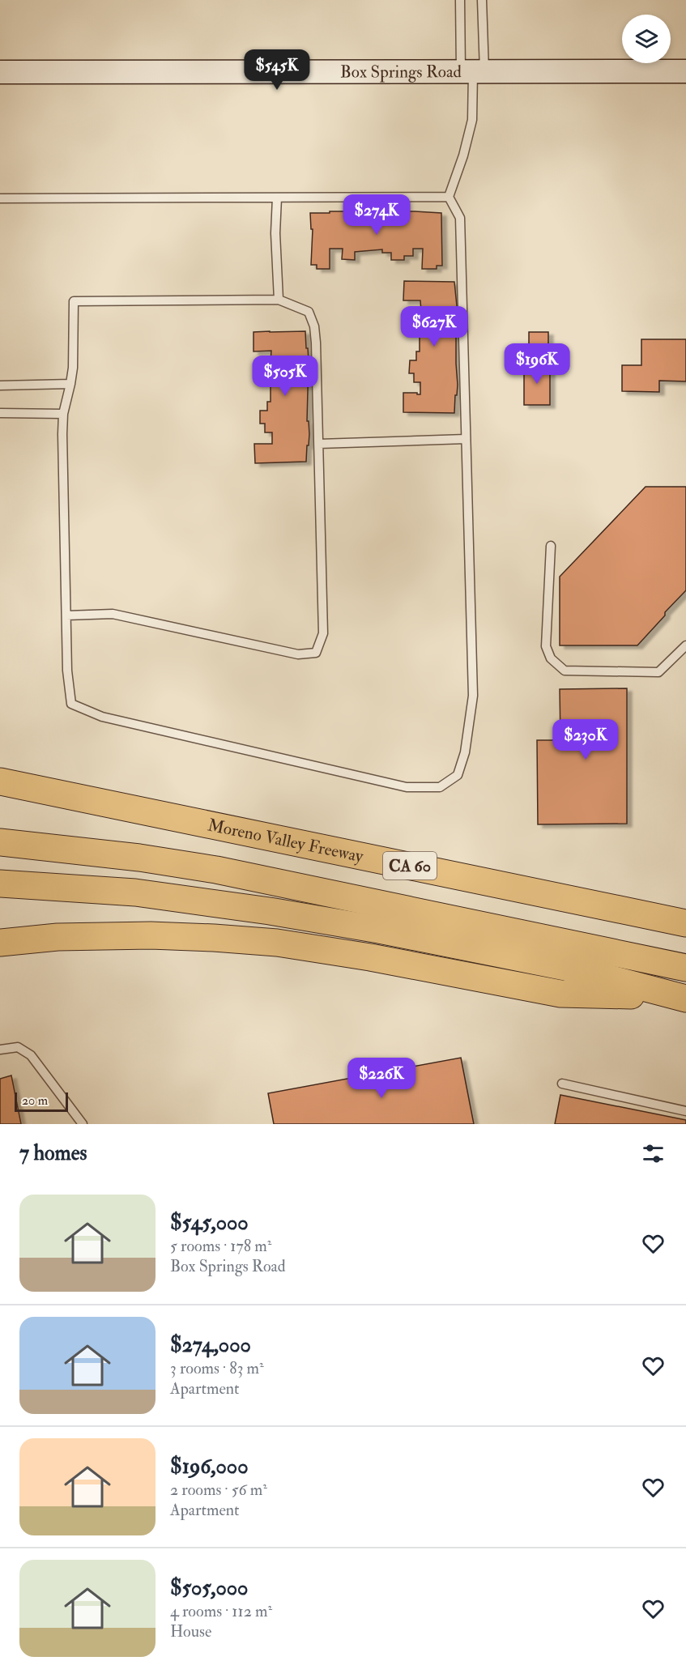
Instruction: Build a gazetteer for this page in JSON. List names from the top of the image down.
{
  "streets": {
    "highway": ["Moreno Valley Freeway", "CA 60"],
    "main road": ["Box Springs Road"]
  },
  "scale_bar": "20 m",
  "page": {
    "price": [
      "$545K",
      "$274K",
      "$627K",
      "$196K",
      "$505K",
      "$230K",
      "$226K"
    ],
    "scale": "20 m",
    "heading": "7 homes",
    "list": [
      {
        "name": "$545,000",
        "note": "5 rooms · 178 m² · Box Springs Road"
      },
      {
        "name": "$274,000",
        "note": "3 rooms · 83 m² · Apartment"
      },
      {
        "name": "$196,000",
        "note": "2 rooms · 56 m² · Apartment"
      },
      {
        "name": "$505,000",
        "note": "4 rooms · 112 m² · House"
      }
    ]
  }
}
